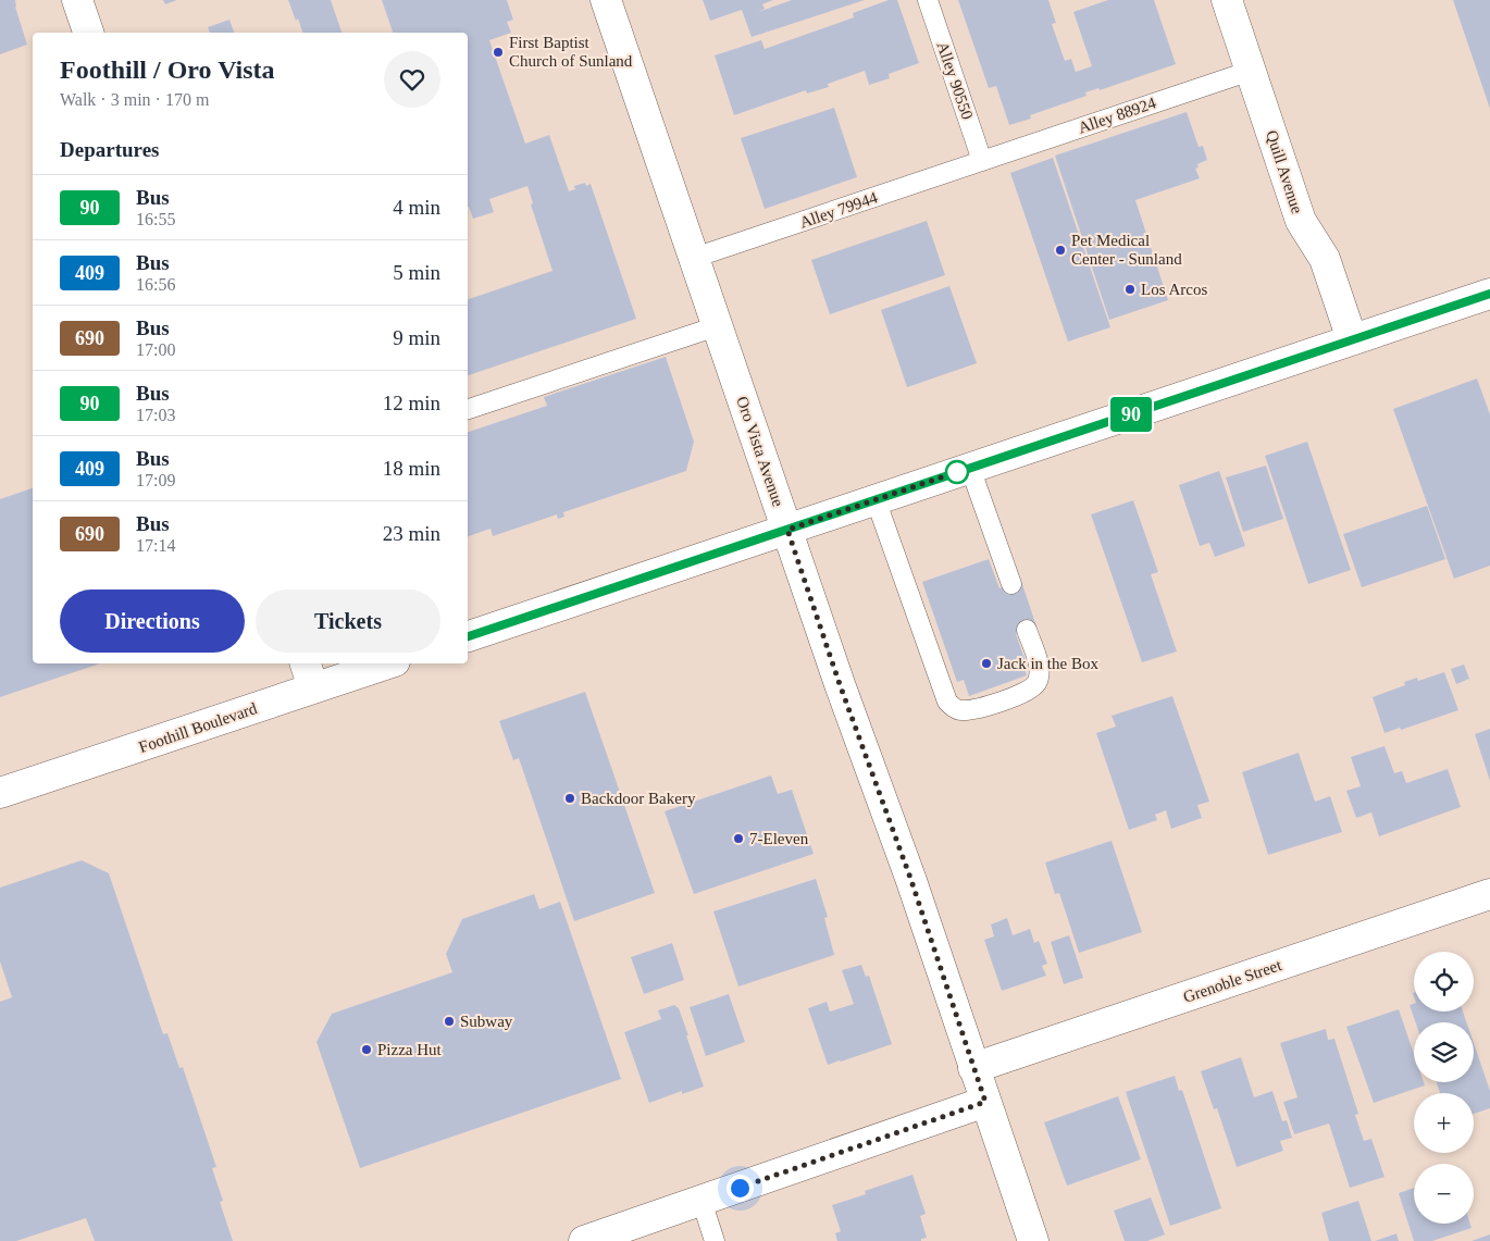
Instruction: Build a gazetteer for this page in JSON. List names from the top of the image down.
{
  "streets": {
    "street": [
      "Quill Avenue",
      "Oro Vista Avenue",
      "Foothill Boulevard",
      "Grenoble Street"
    ],
    "lane": ["Alley 90550", "Alley 88924", "Alley 79944"]
  },
  "crossings": [
    ["Alley 90550", "Alley 88924"],
    ["Alley 90550", "Alley 79944"],
    ["Alley 88924", "Quill Avenue"],
    ["Alley 88924", "Alley 79944"],
    ["Alley 79944", "Oro Vista Avenue"],
    ["Oro Vista Avenue", "Grenoble Street"]
  ],
  "places": [
    "First Baptist Church of Sunland",
    "Pet Medical Center - Sunland",
    "Los Arcos",
    "Jack in the Box",
    "Backdoor Bakery",
    "7-Eleven",
    "Subway",
    "Pizza Hut"
  ],
  "lines": ["bus line 90"],
  "page": {
    "on_map": "90",
    "heading": [
      ["Foothill / Oro Vista", "Walk · 3 min · 170 m"],
      "Departures"
    ],
    "list": [
      {
        "mark": "90",
        "name": "Bus",
        "note": "16:55",
        "value": "4 min"
      },
      {
        "mark": "409",
        "name": "Bus",
        "note": "16:56",
        "value": "5 min"
      },
      {
        "mark": "690",
        "name": "Bus",
        "note": "17:00",
        "value": "9 min"
      },
      {
        "mark": "90",
        "name": "Bus",
        "note": "17:03",
        "value": "12 min"
      },
      {
        "mark": "409",
        "name": "Bus",
        "note": "17:09",
        "value": "18 min"
      },
      {
        "mark": "690",
        "name": "Bus",
        "note": "17:14",
        "value": "23 min"
      }
    ],
    "buttons": ["Directions", "Tickets"],
    "map_buttons": ["+", "−"]
  }
}
